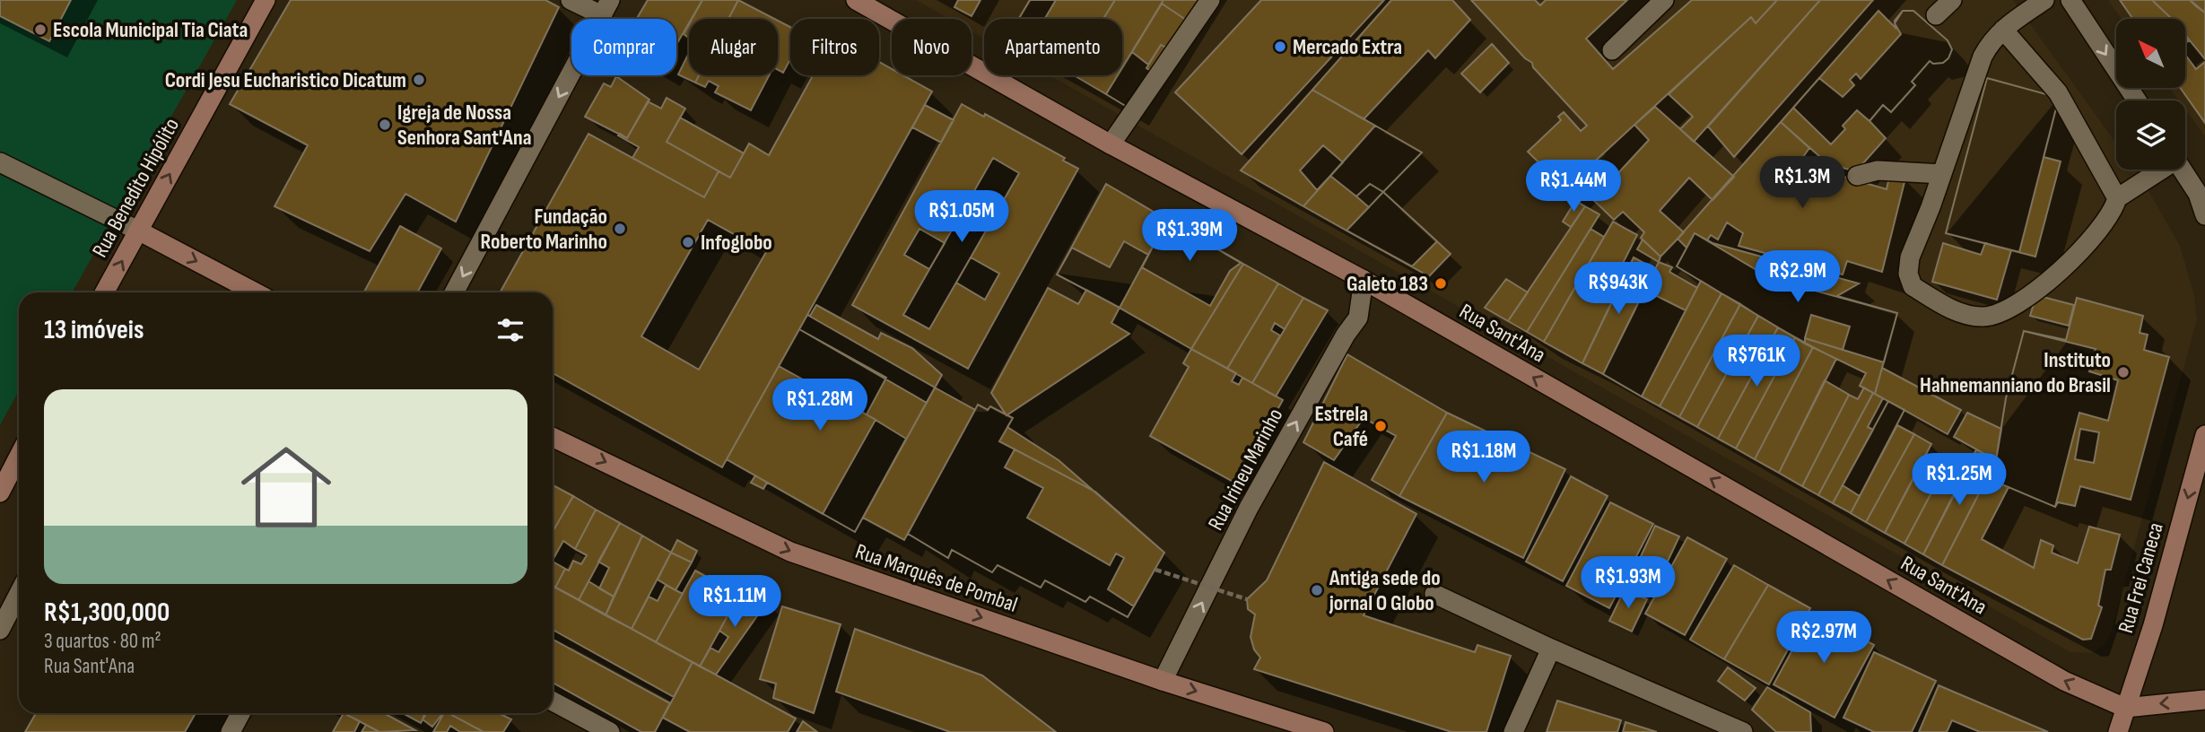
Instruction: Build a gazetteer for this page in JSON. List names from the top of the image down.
{
  "streets": {
    "main road": [
      "Rua Benedito Hipólito",
      "Rua Sant'Ana",
      "Rua Marquês de Pombal",
      "Rua Frei Caneca"
    ],
    "street": ["Rua Irineu Marinho"]
  },
  "crossings": [
    ["Rua Sant'Ana", "Rua Irineu Marinho"],
    ["Rua Sant'Ana", "Rua Frei Caneca"],
    ["Rua Irineu Marinho", "Rua Marquês de Pombal"]
  ],
  "one_way": [
    "Rua Benedito Hipólito",
    "Rua Sant'Ana",
    "Rua Irineu Marinho",
    "Rua Marquês de Pombal",
    "Rua Frei Caneca"
  ],
  "places": [
    "Escola Municipal Tia Ciata",
    "Mercado Extra",
    "Cordi Jesu Eucharistico Dicatum",
    "Igreja de Nossa Senhora Sant'Ana",
    "Fundação Roberto Marinho",
    "Infoglobo",
    "Galeto 183",
    "Instituto Hahnemanniano do Brasil",
    "Estrela Café",
    "Antiga sede do jornal O Globo"
  ],
  "north": "top left",
  "page": {
    "chip": [
      "Comprar",
      "Alugar",
      "Filtros",
      "Novo",
      "Apartamento"
    ],
    "price": [
      "R$1.3M",
      "R$1.44M",
      "R$1.05M",
      "R$1.39M",
      "R$2.9M",
      "R$943K",
      "R$761K",
      "R$1.28M",
      "R$1.18M",
      "R$1.25M",
      "R$1.93M",
      "R$1.11M",
      "R$2.97M"
    ],
    "heading": "13 imóveis",
    "list": [
      {
        "name": "R$1,300,000",
        "note": "3 quartos · 80 m² · Rua Sant'Ana"
      }
    ]
  }
}
